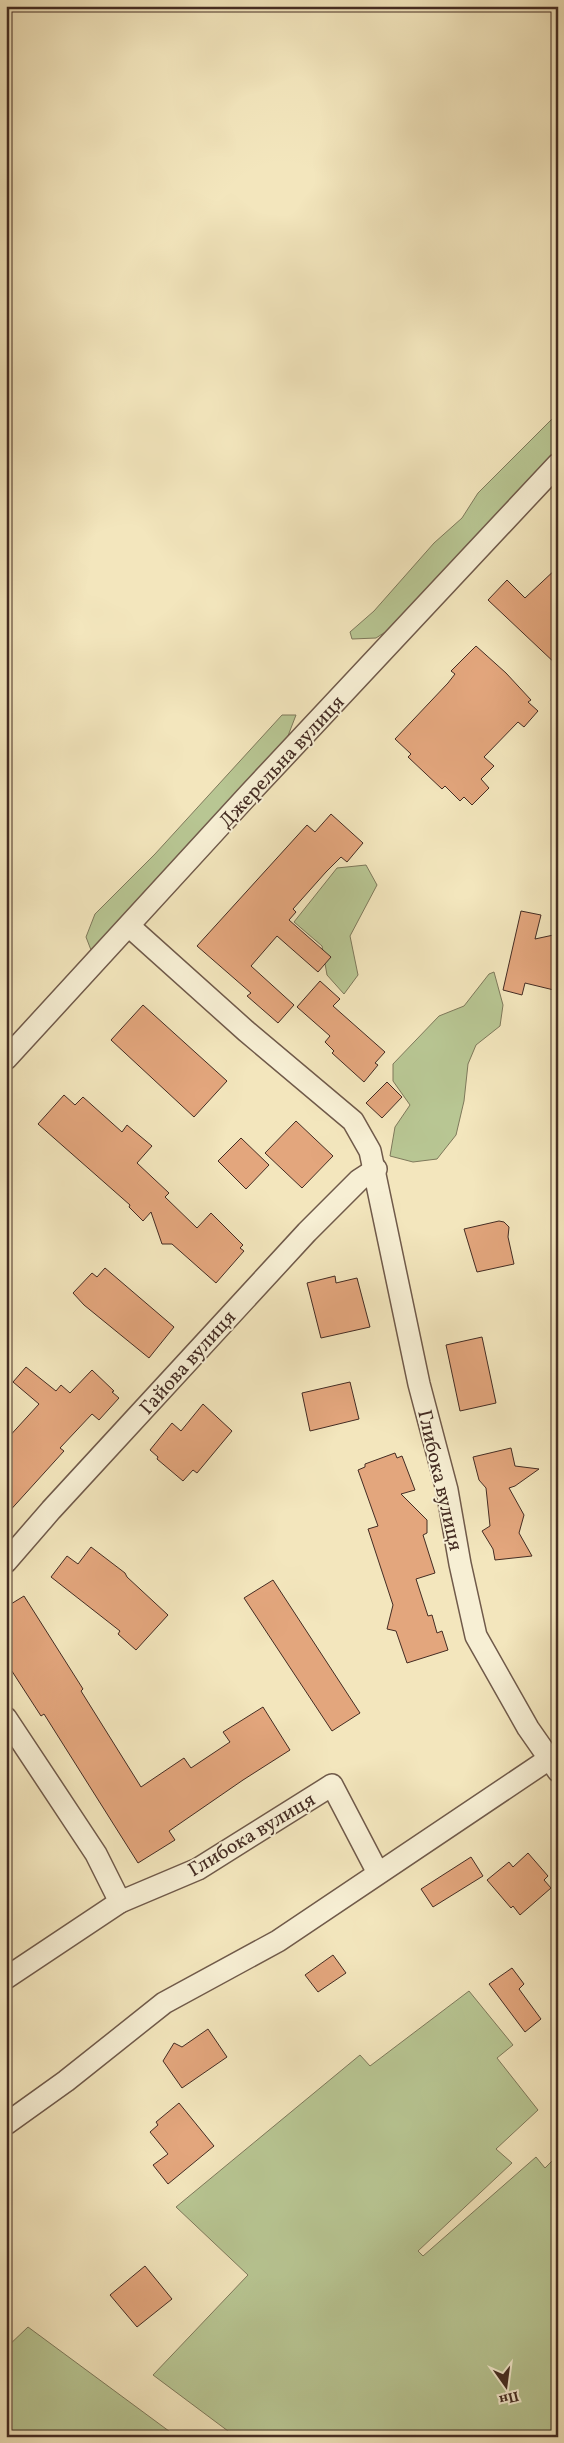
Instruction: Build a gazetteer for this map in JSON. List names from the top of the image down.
{
  "streets": {
    "street": ["Джерельна вулиця", "Гайова вулиця", "Глибока вулиця"]
  },
  "crossings": [
    ["Джерельна вулиця", "Глибока вулиця"],
    ["Гайова вулиця", "Глибока вулиця"]
  ],
  "north": "bottom"
}
